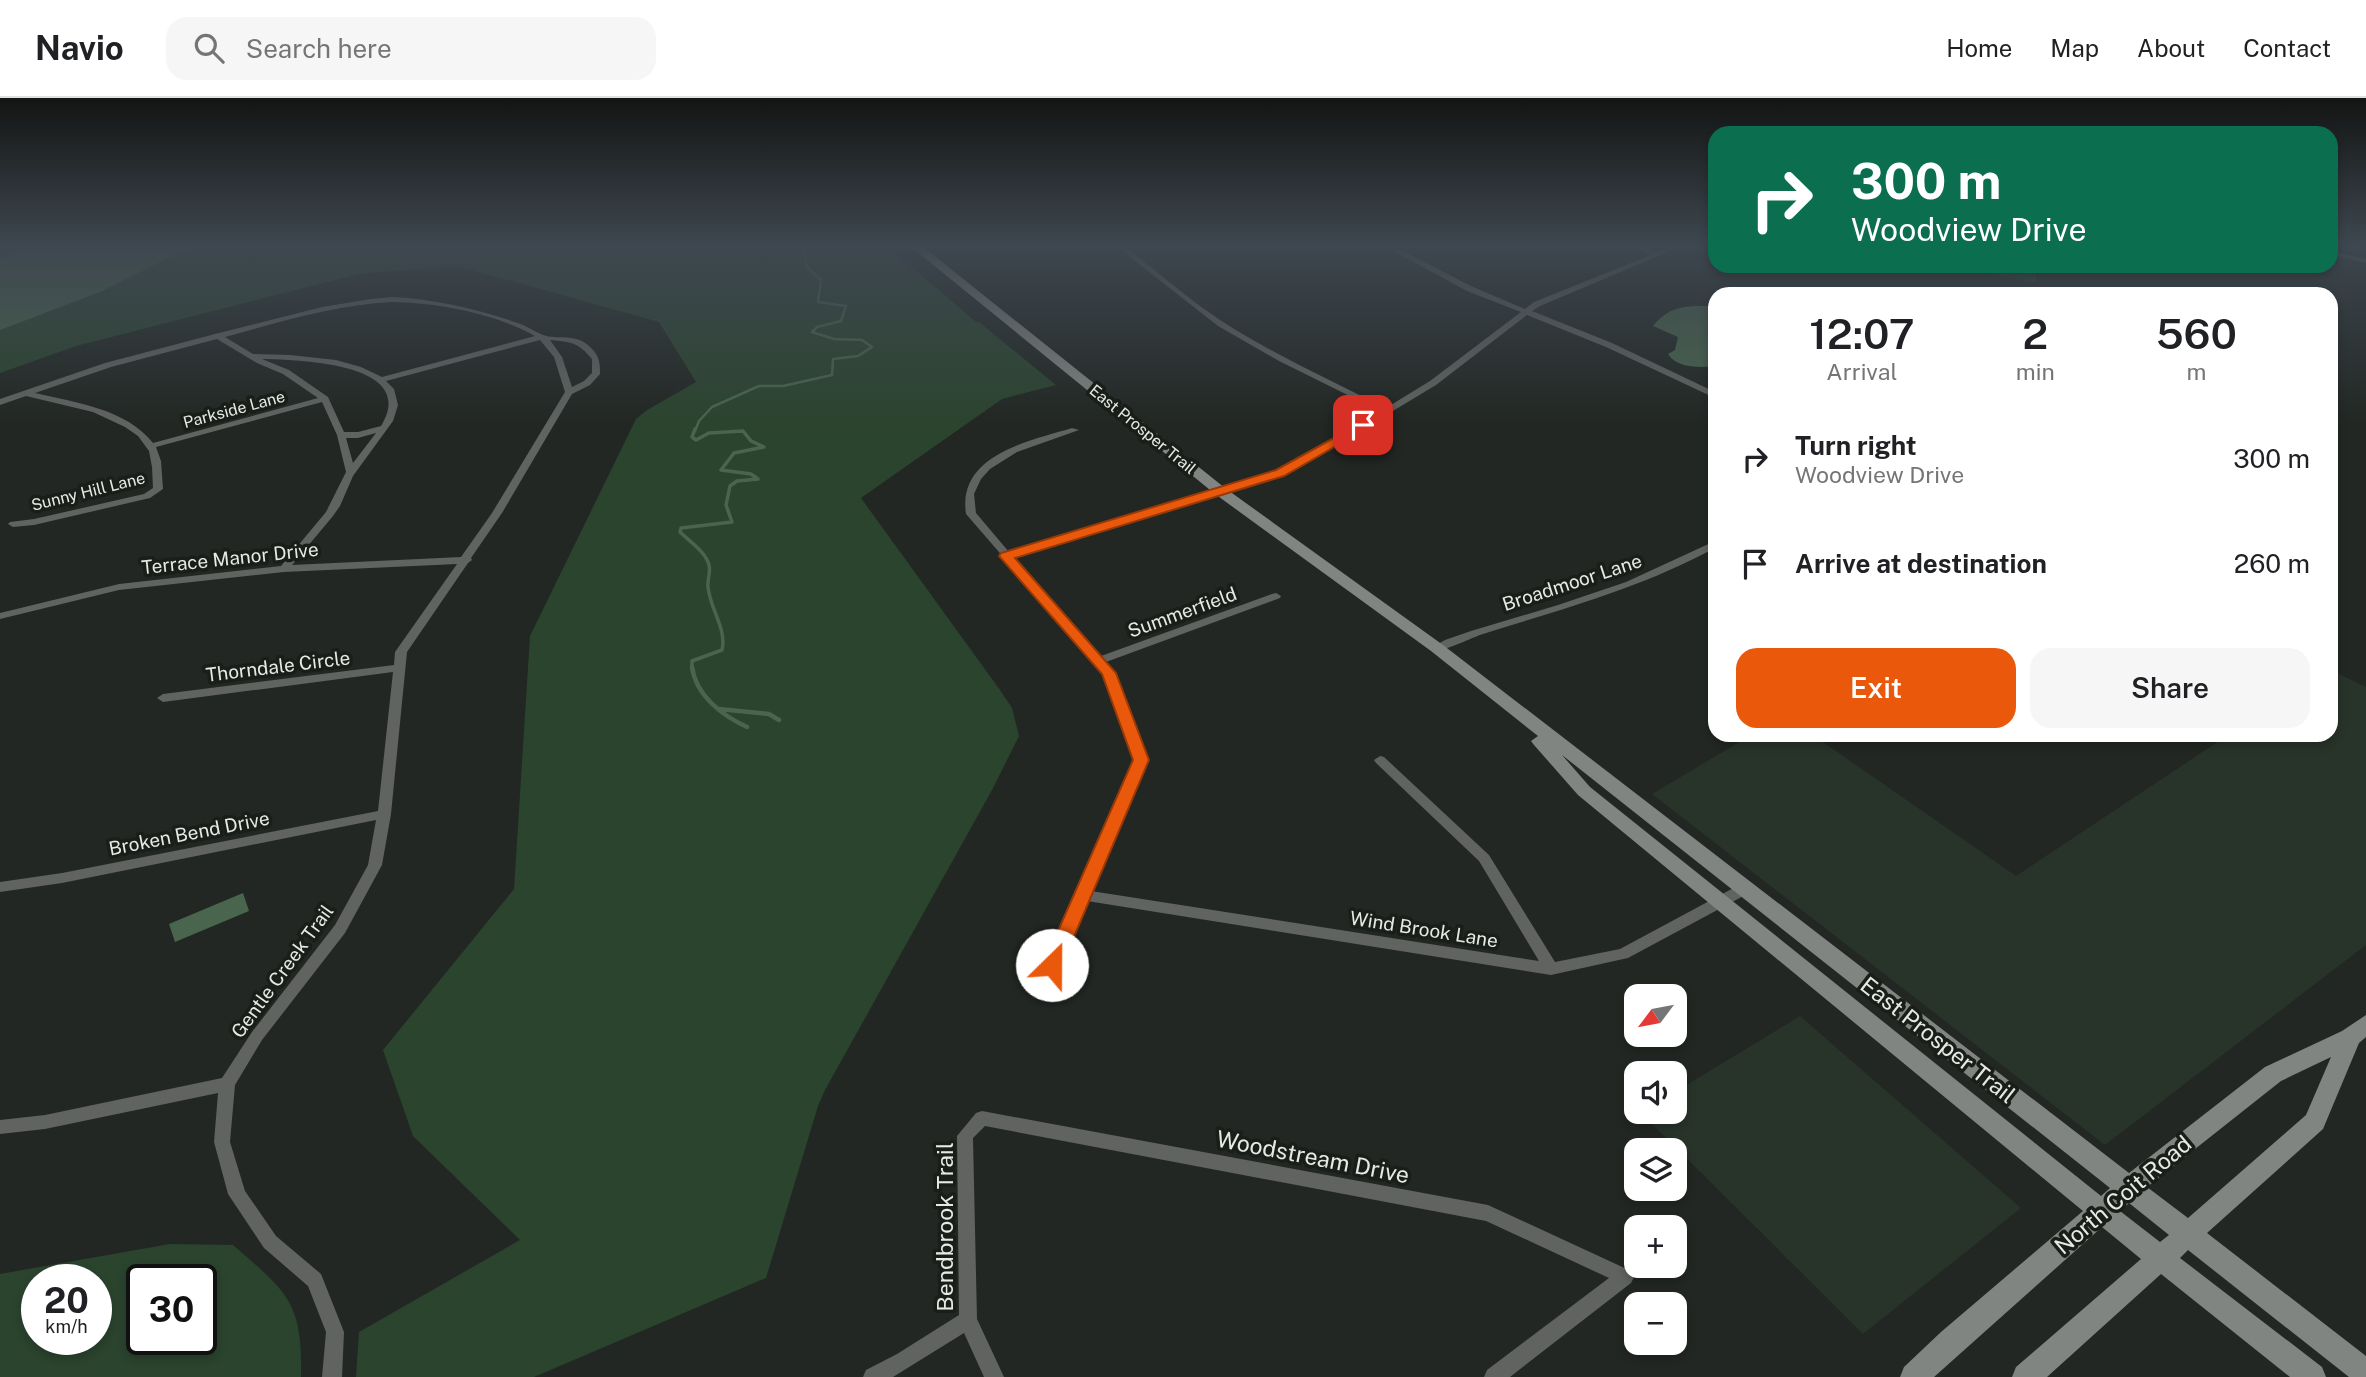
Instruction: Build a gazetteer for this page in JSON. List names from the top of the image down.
{
  "streets": {
    "main road": ["East Prosper Trail", "North Coit Road"],
    "street": [
      "Parkside Lane",
      "Sunny Hill Lane",
      "Terrace Manor Drive",
      "Broadmoor Lane",
      "Summerfield",
      "Thorndale Circle",
      "Broken Bend Drive",
      "Wind Brook Lane",
      "Gentle Creek Trail",
      "Woodstream Drive",
      "Bendbrook Trail"
    ]
  },
  "crossings": [
    ["Parkside Lane", "Sunny Hill Lane"],
    ["East Prosper Trail", "Broadmoor Lane"],
    ["East Prosper Trail", "Wind Brook Lane"],
    ["East Prosper Trail", "North Coit Road"],
    ["Sunny Hill Lane", "Gentle Creek Trail"],
    ["Terrace Manor Drive", "Gentle Creek Trail"],
    ["Thorndale Circle", "Gentle Creek Trail"],
    ["Broken Bend Drive", "Gentle Creek Trail"],
    ["Woodstream Drive", "Bendbrook Trail"]
  ],
  "north": "bottom left",
  "page": {
    "header": "Navio",
    "search": "Search here",
    "nav": [
      "Home",
      "Map",
      "About",
      "Contact"
    ],
    "turn": ["300 m", "Woodview Drive"],
    "eta": [
      "12:07",
      "Arrival",
      "2",
      "min",
      "560",
      "m"
    ],
    "list": [
      {
        "name": "Turn right",
        "note": "Woodview Drive",
        "value": "300 m"
      },
      {
        "name": "Arrive at destination",
        "value": "260 m"
      }
    ],
    "buttons": ["Exit", "Share"],
    "map_buttons": ["+", "−"],
    "speed": "20 km/h",
    "limit": "30"
  }
}
